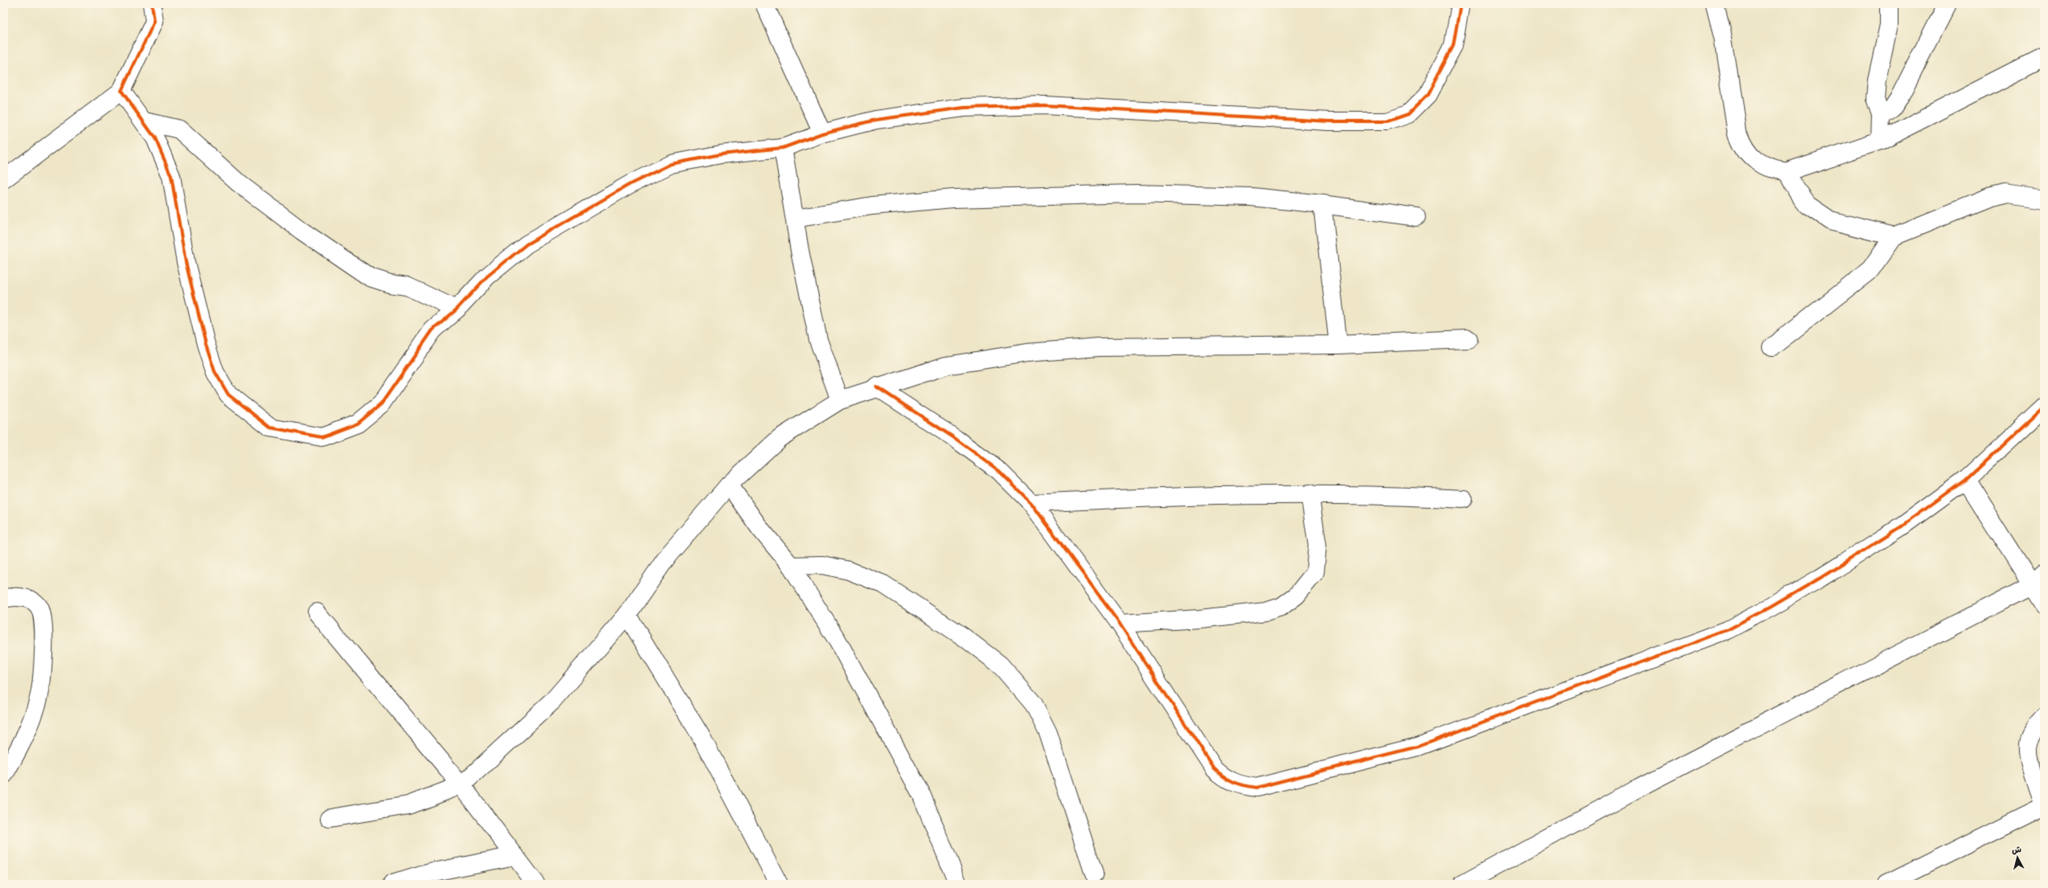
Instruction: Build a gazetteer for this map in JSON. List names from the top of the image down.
{
  "north": "top"
}
